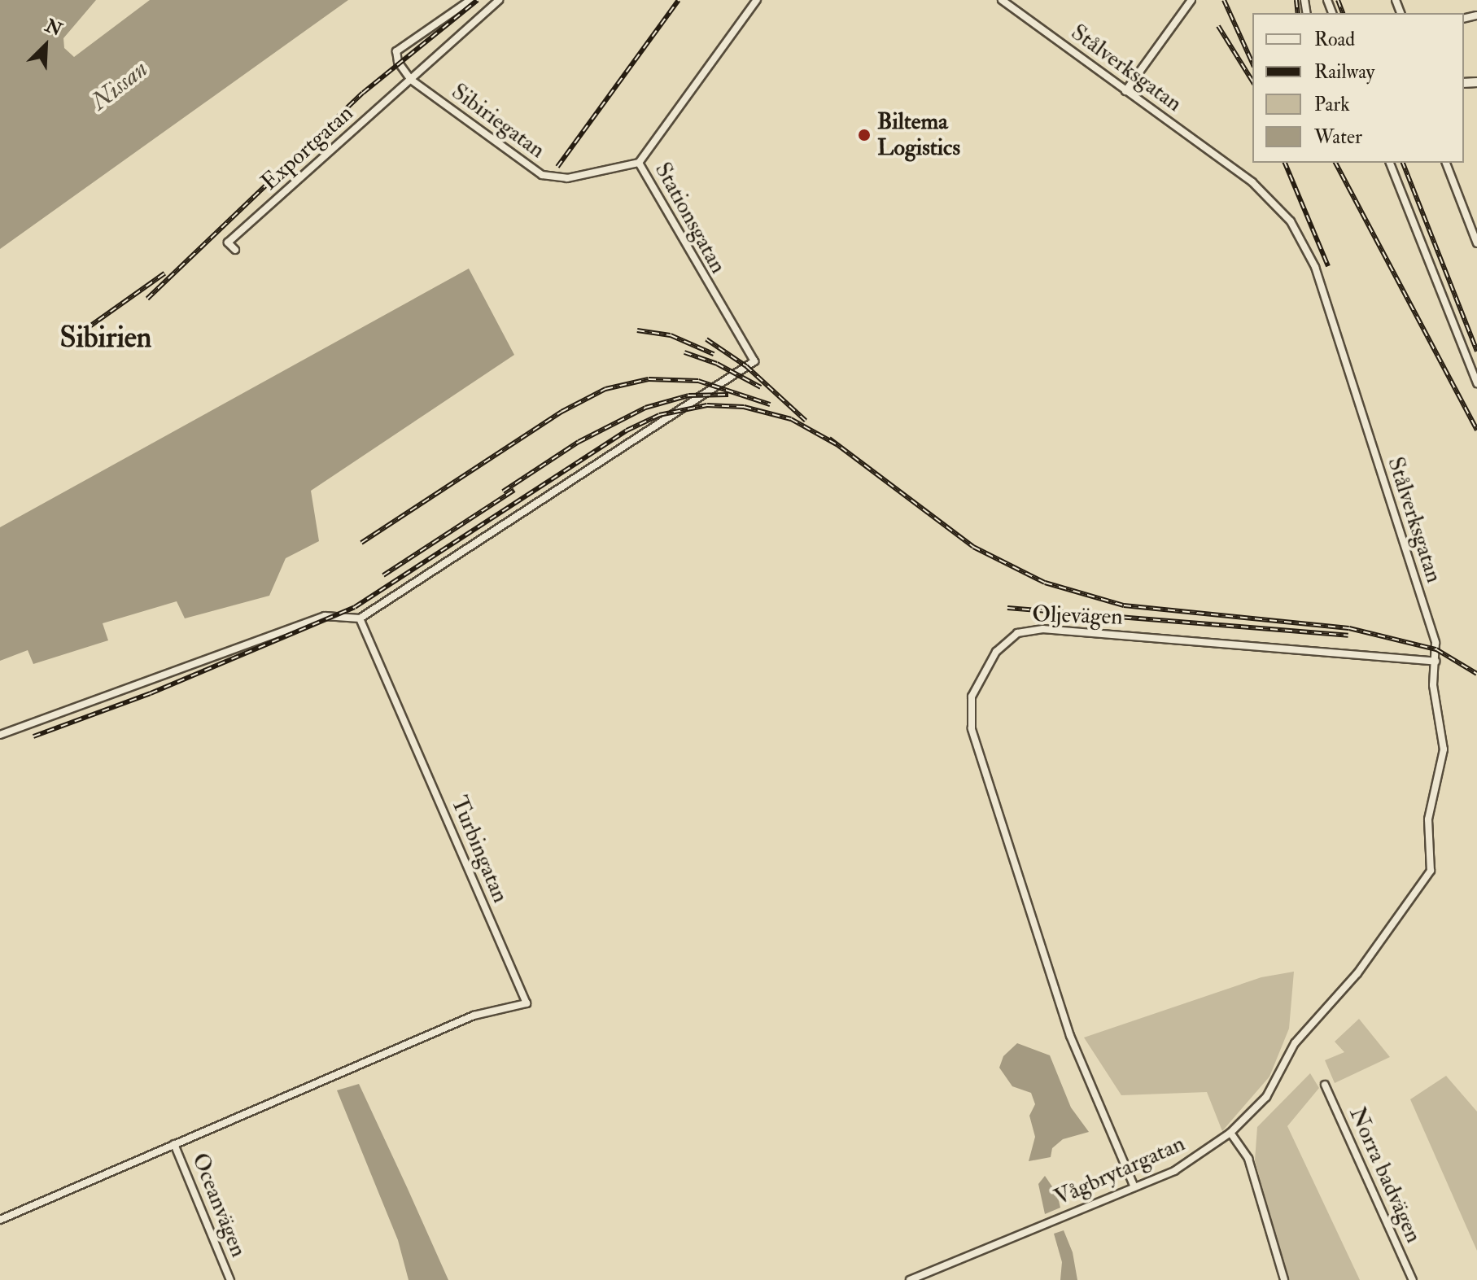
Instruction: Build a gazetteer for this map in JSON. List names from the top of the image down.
{
  "streets": {
    "street": [
      "Stålverksgatan",
      "Sibiriegatan",
      "Exportgatan",
      "Stationsgatan",
      "Oljevägen",
      "Turbingatan",
      "Vågbrytargatan",
      "Norra badvägen",
      "Oceanvägen"
    ]
  },
  "crossings": [
    ["Stålverksgatan", "Oljevägen"],
    ["Stålverksgatan", "Vågbrytargatan"],
    ["Sibiriegatan", "Exportgatan"],
    ["Sibiriegatan", "Stationsgatan"],
    ["Stationsgatan", "Turbingatan"],
    ["Oljevägen", "Vågbrytargatan"],
    ["Turbingatan", "Oceanvägen"]
  ],
  "districts": ["Sibirien"],
  "water": ["Nissan"],
  "places": ["Biltema Logistics"],
  "legend": [
    "Road",
    "Railway",
    "Park",
    "Water"
  ],
  "north": "top right"
}
